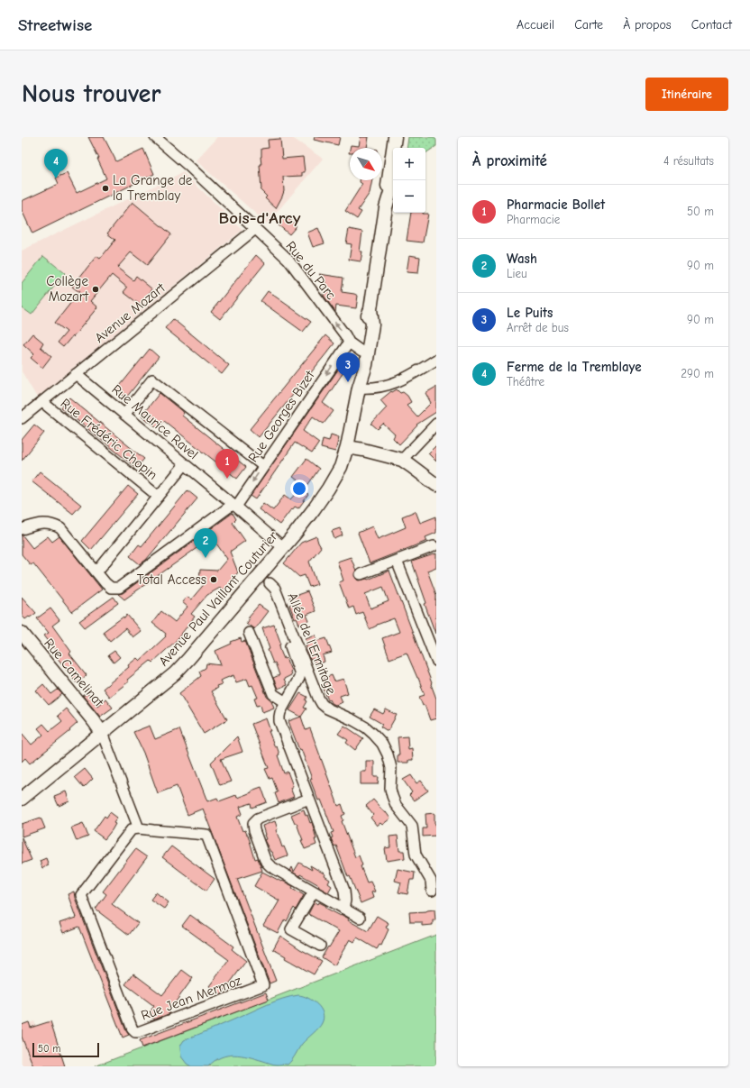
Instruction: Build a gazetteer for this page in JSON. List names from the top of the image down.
{
  "streets": {
    "street": [
      "Rue du Parc",
      "Avenue Mozart",
      "Rue Georges Bizet",
      "Rue Maurice Ravel",
      "Rue Frédéric Chopin",
      "Avenue Paul Vaillant Couturier",
      "Allée de l'Ermitage",
      "Rue Camelinat",
      "Rue Jean Mermoz"
    ]
  },
  "crossings": [
    ["Rue du Parc", "Avenue Mozart"],
    ["Rue du Parc", "Rue Georges Bizet"],
    ["Rue du Parc", "Avenue Paul Vaillant Couturier"],
    ["Avenue Mozart", "Rue Maurice Ravel"],
    ["Avenue Mozart", "Rue Frédéric Chopin"],
    ["Rue Georges Bizet", "Rue Maurice Ravel"],
    ["Rue Maurice Ravel", "Avenue Paul Vaillant Couturier"],
    ["Avenue Paul Vaillant Couturier", "Allée de l'Ermitage"],
    ["Avenue Paul Vaillant Couturier", "Rue Camelinat"]
  ],
  "one_way": ["Rue du Parc", "Rue Georges Bizet"],
  "districts": ["Bois-d'Arcy"],
  "places": ["La Grange de la Tremblay", "Collège Mozart", "Total Access"],
  "scale_bar": "50 m",
  "north": "bottom right",
  "page": {
    "header": "Streetwise",
    "nav": [
      "Accueil",
      "Carte",
      "À propos",
      "Contact"
    ],
    "buttons": "Itinéraire",
    "title": "Nous trouver",
    "heading": ["À proximité", "4 résultats"],
    "map_buttons": ["+", "−"],
    "pins": [
      "4",
      "3",
      "1",
      "2"
    ],
    "list": [
      {
        "mark": "1",
        "name": "Pharmacie Bollet",
        "note": "Pharmacie",
        "value": "50 m"
      },
      {
        "mark": "2",
        "name": "Wash",
        "note": "Lieu",
        "value": "90 m"
      },
      {
        "mark": "3",
        "name": "Le Puits",
        "note": "Arrêt de bus",
        "value": "90 m"
      },
      {
        "mark": "4",
        "name": "Ferme de la Tremblaye",
        "note": "Théâtre",
        "value": "290 m"
      }
    ],
    "scale": "50 m"
  }
}
